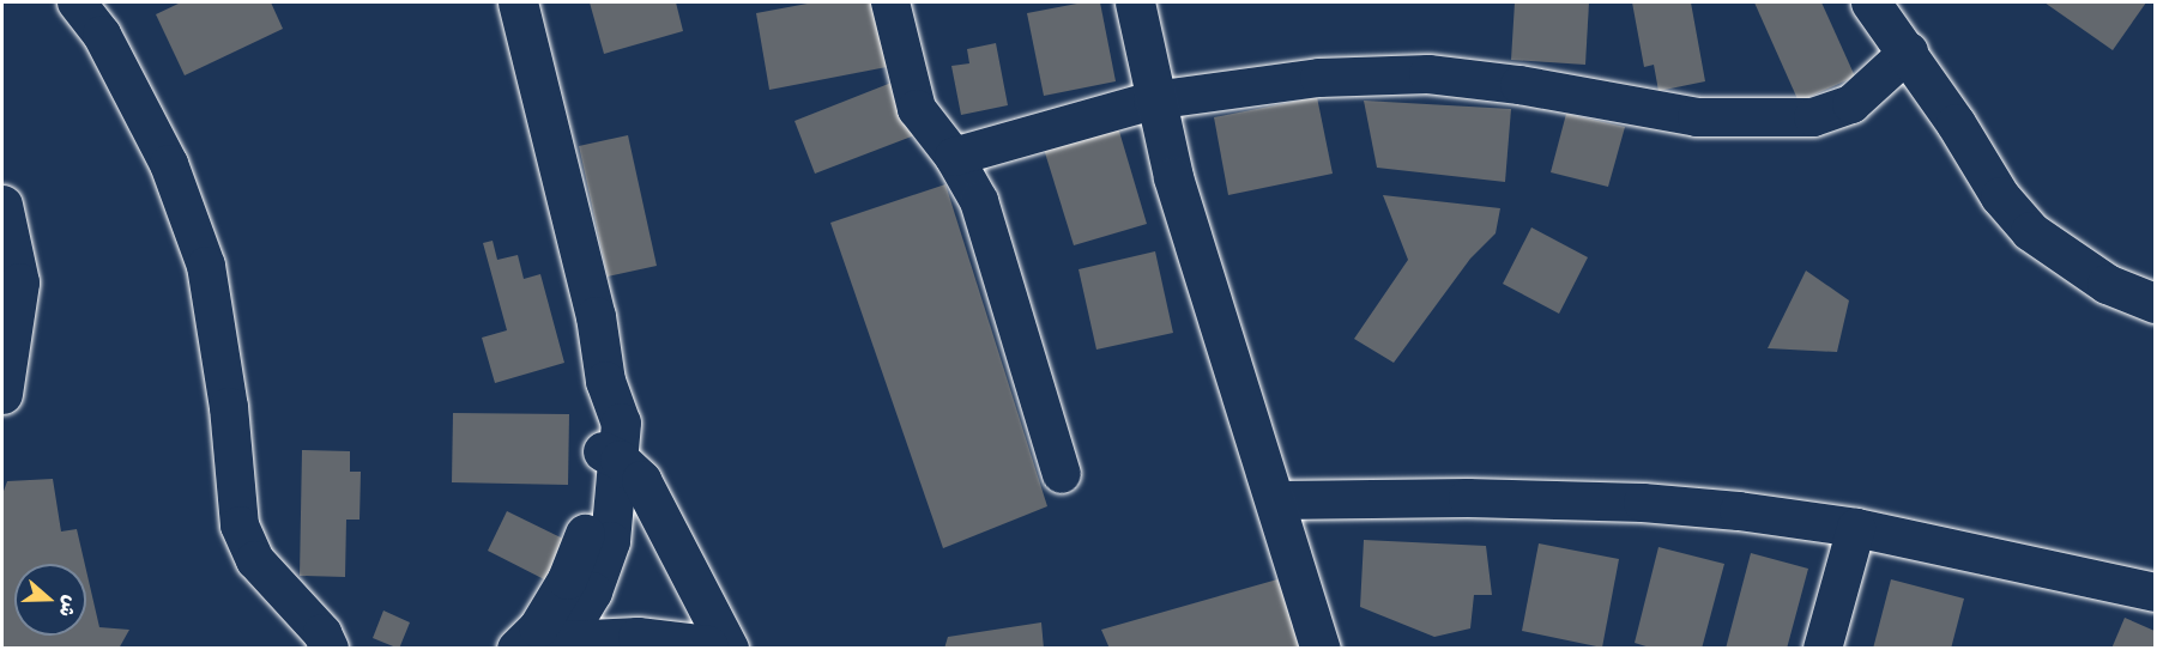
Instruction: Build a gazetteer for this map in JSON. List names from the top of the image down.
{
  "north": "right"
}
